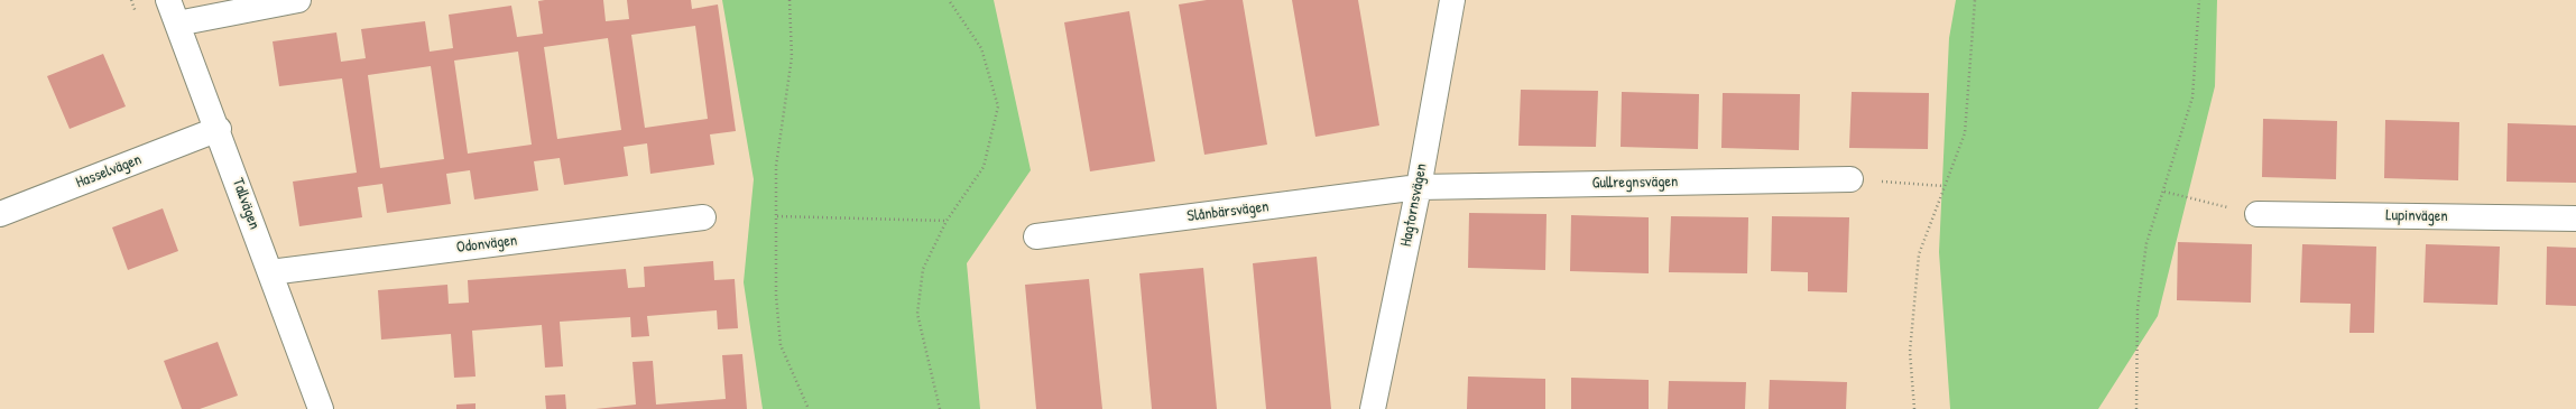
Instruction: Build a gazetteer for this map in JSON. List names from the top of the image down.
{
  "streets": {
    "street": [
      "Hasselvägen",
      "Gullregnsvägen",
      "Tallvägen",
      "Hagtornsvägen",
      "Slånbärsvägen",
      "Lupinvägen",
      "Odonvägen"
    ]
  },
  "crossings": [
    ["Hasselvägen", "Tallvägen"],
    ["Gullregnsvägen", "Hagtornsvägen"],
    ["Gullregnsvägen", "Slånbärsvägen"],
    ["Tallvägen", "Odonvägen"],
    ["Hagtornsvägen", "Slånbärsvägen"]
  ]
}
